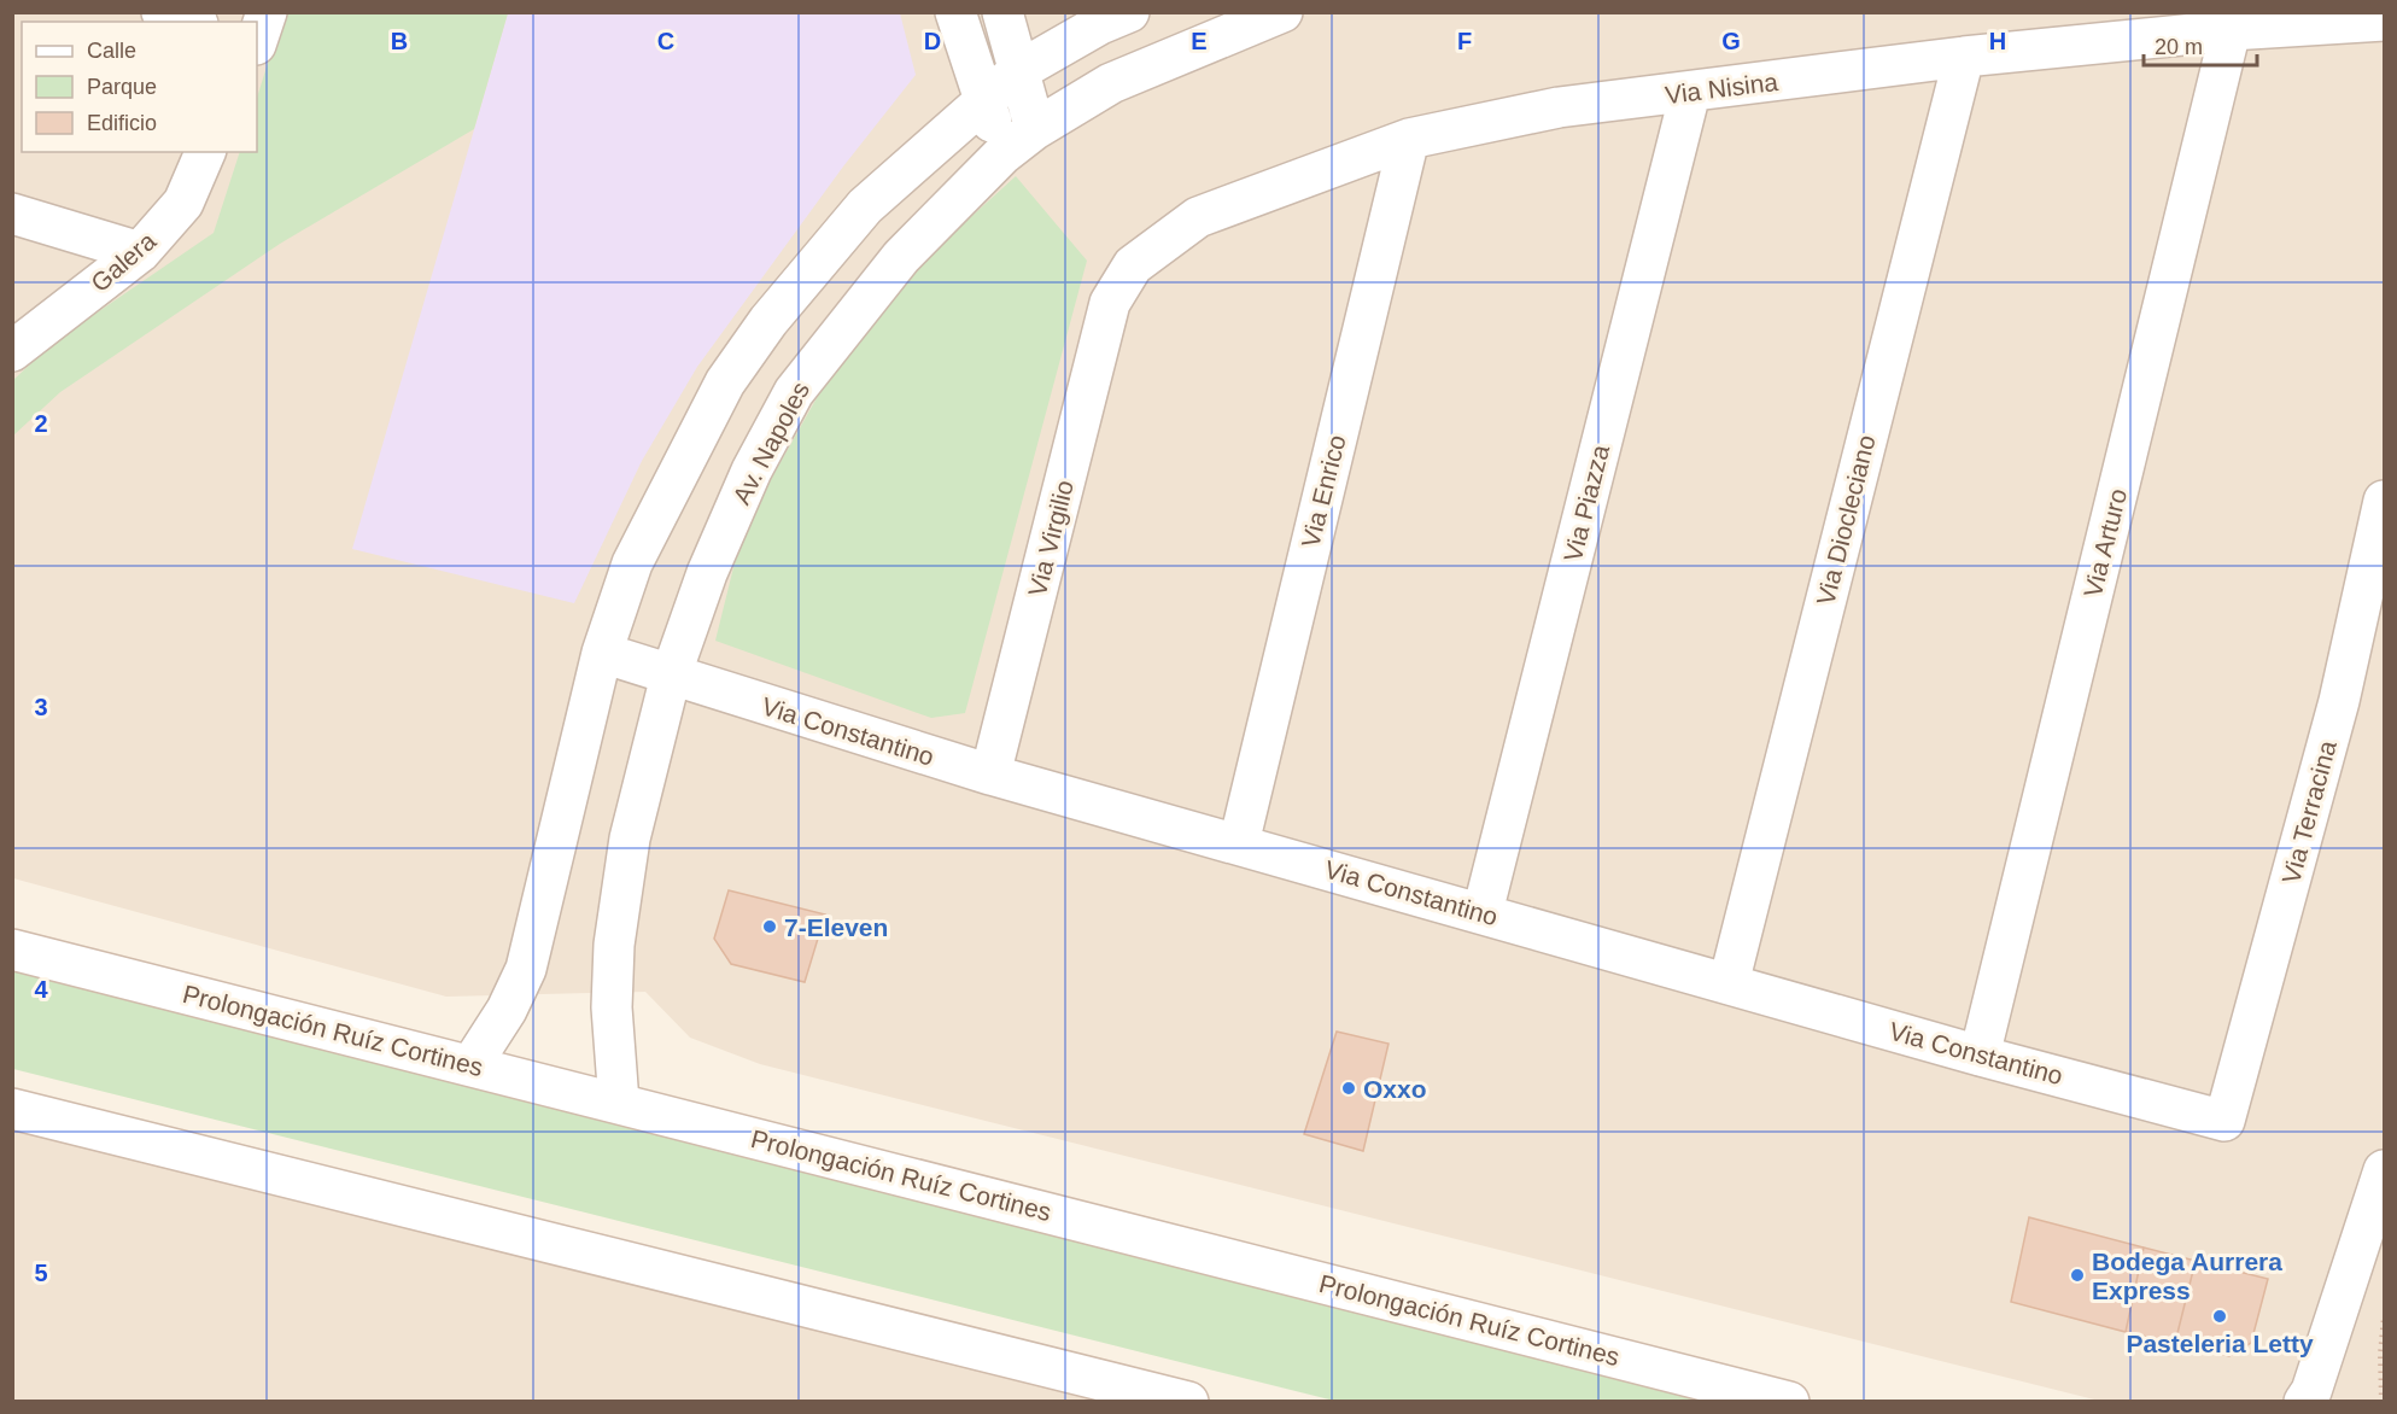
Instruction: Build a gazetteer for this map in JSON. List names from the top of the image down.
{
  "streets": {
    "street": [
      "Via Nisina",
      "Galera",
      "Av. Napoles",
      "Via Enrico",
      "Via Piazza",
      "Via Diocleciano",
      "Via Virgilio",
      "Via Arturo",
      "Via Constantino",
      "Via Terracina",
      "Prolongación Ruíz Cortines"
    ]
  },
  "crossings": [
    ["Via Nisina", "Via Enrico"],
    ["Via Nisina", "Via Piazza"],
    ["Via Nisina", "Via Diocleciano"],
    ["Via Nisina", "Via Virgilio"],
    ["Via Nisina", "Via Arturo"],
    ["Av. Napoles", "Via Constantino"],
    ["Av. Napoles", "Prolongación Ruíz Cortines"],
    ["Via Enrico", "Via Constantino"],
    ["Via Piazza", "Via Constantino"],
    ["Via Diocleciano", "Via Constantino"],
    ["Via Virgilio", "Via Constantino"],
    ["Via Arturo", "Via Constantino"],
    ["Via Constantino", "Via Terracina"]
  ],
  "places": [
    "7-Eleven",
    "Oxxo",
    "Bodega Aurrera Express",
    "Pasteleria Letty"
  ],
  "legend": ["Calle", "Parque", "Edificio"],
  "scale_bar": "20 m",
  "grid": {
    "columns": [
      "B",
      "C",
      "D",
      "E",
      "F",
      "G",
      "H"
    ],
    "rows": [
      "2",
      "3",
      "4",
      "5"
    ]
  }
}
